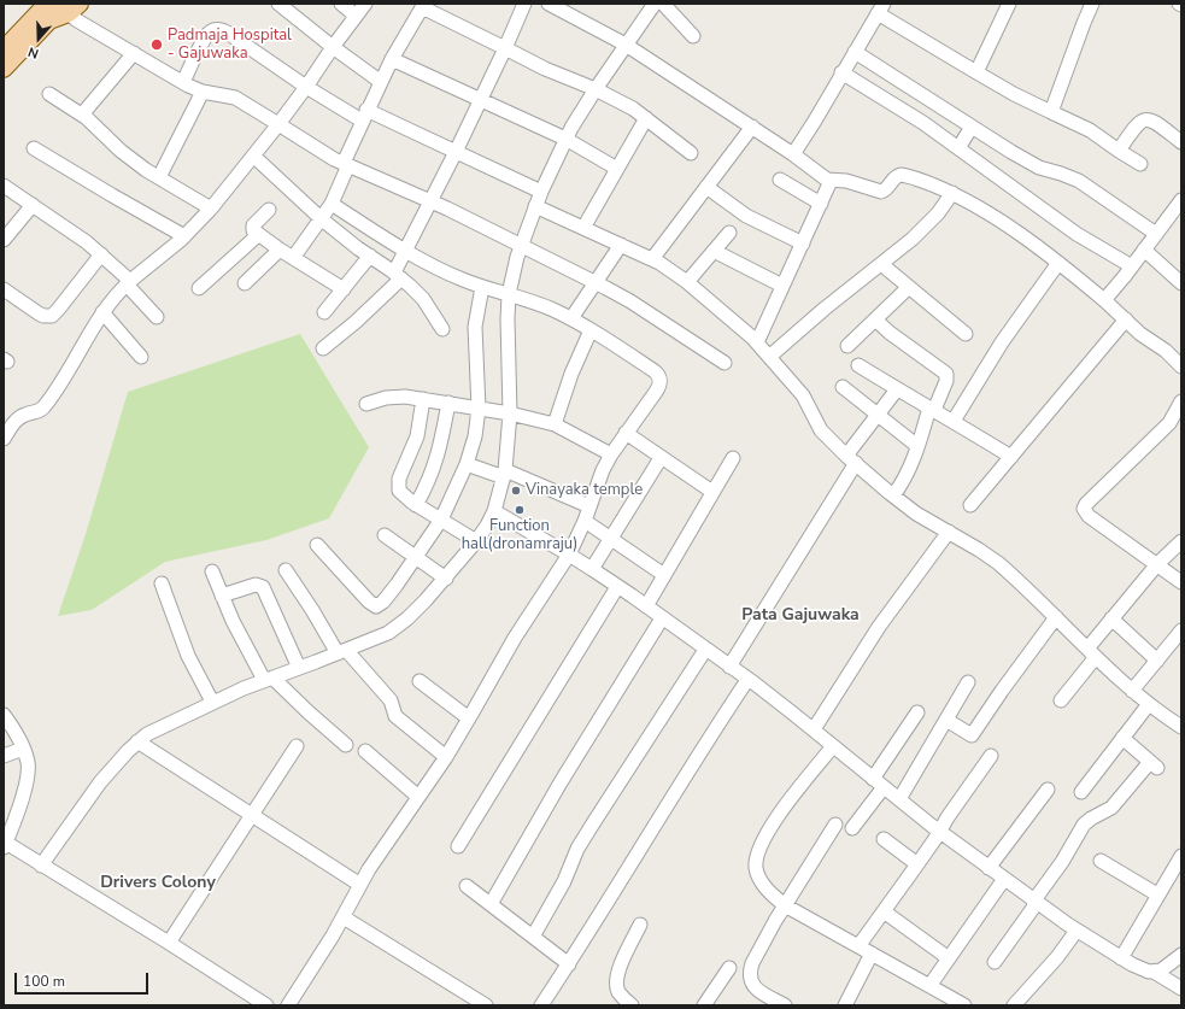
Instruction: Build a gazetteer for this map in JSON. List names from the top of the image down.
{
  "districts": ["Pata Gajuwaka", "Drivers Colony"],
  "places": ["Padmaja Hospital - Gajuwaka", "Vinayaka temple", "Function hall(dronamraju)"],
  "scale_bar": "100 m",
  "north": "bottom"
}
